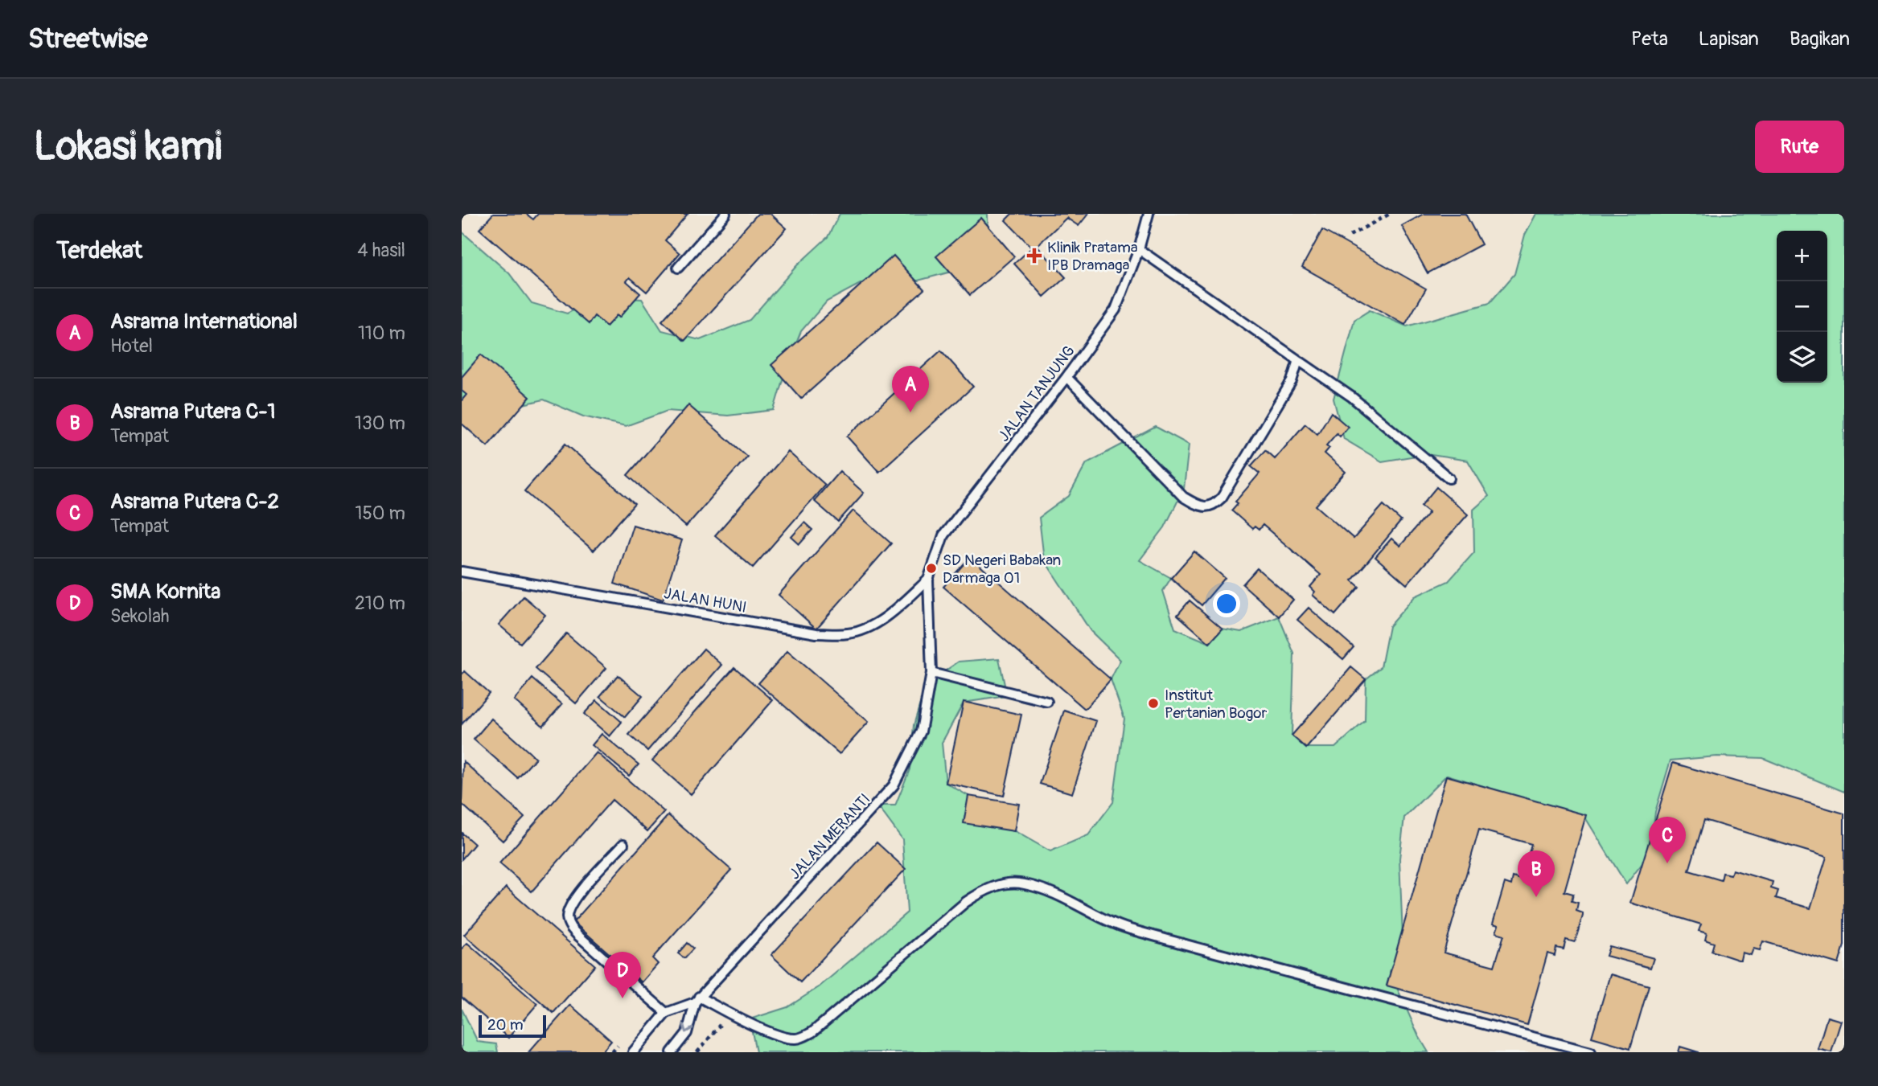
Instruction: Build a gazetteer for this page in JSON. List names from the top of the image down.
{
  "streets": {
    "lane": ["JALAN TANJUNG", "JALAN HUNI", "JALAN MERANTI"]
  },
  "crossings": [
    ["JALAN TANJUNG", "JALAN HUNI"],
    ["JALAN TANJUNG", "JALAN MERANTI"],
    ["JALAN HUNI", "JALAN MERANTI"]
  ],
  "places": {
    "health": ["Klinik Pratama IPB Dramaga"],
    "other": ["SD Negeri Babakan Darmaga 01", "Institut Pertanian Bogor"]
  },
  "scale_bar": "20 m",
  "page": {
    "header": "Streetwise",
    "nav": ["Peta", "Lapisan", "Bagikan"],
    "buttons": "Rute",
    "title": "Lokasi kami",
    "heading": ["Terdekat", "4 hasil"],
    "map_buttons": ["+", "−"],
    "list": [
      {
        "mark": "A",
        "name": "Asrama International",
        "note": "Hotel",
        "value": "110 m"
      },
      {
        "mark": "B",
        "name": "Asrama Putera C-1",
        "note": "Tempat",
        "value": "130 m"
      },
      {
        "mark": "C",
        "name": "Asrama Putera C-2",
        "note": "Tempat",
        "value": "150 m"
      },
      {
        "mark": "D",
        "name": "SMA Kornita",
        "note": "Sekolah",
        "value": "210 m"
      }
    ],
    "pins": [
      "A",
      "C",
      "B",
      "D"
    ],
    "scale": "20 m"
  }
}
